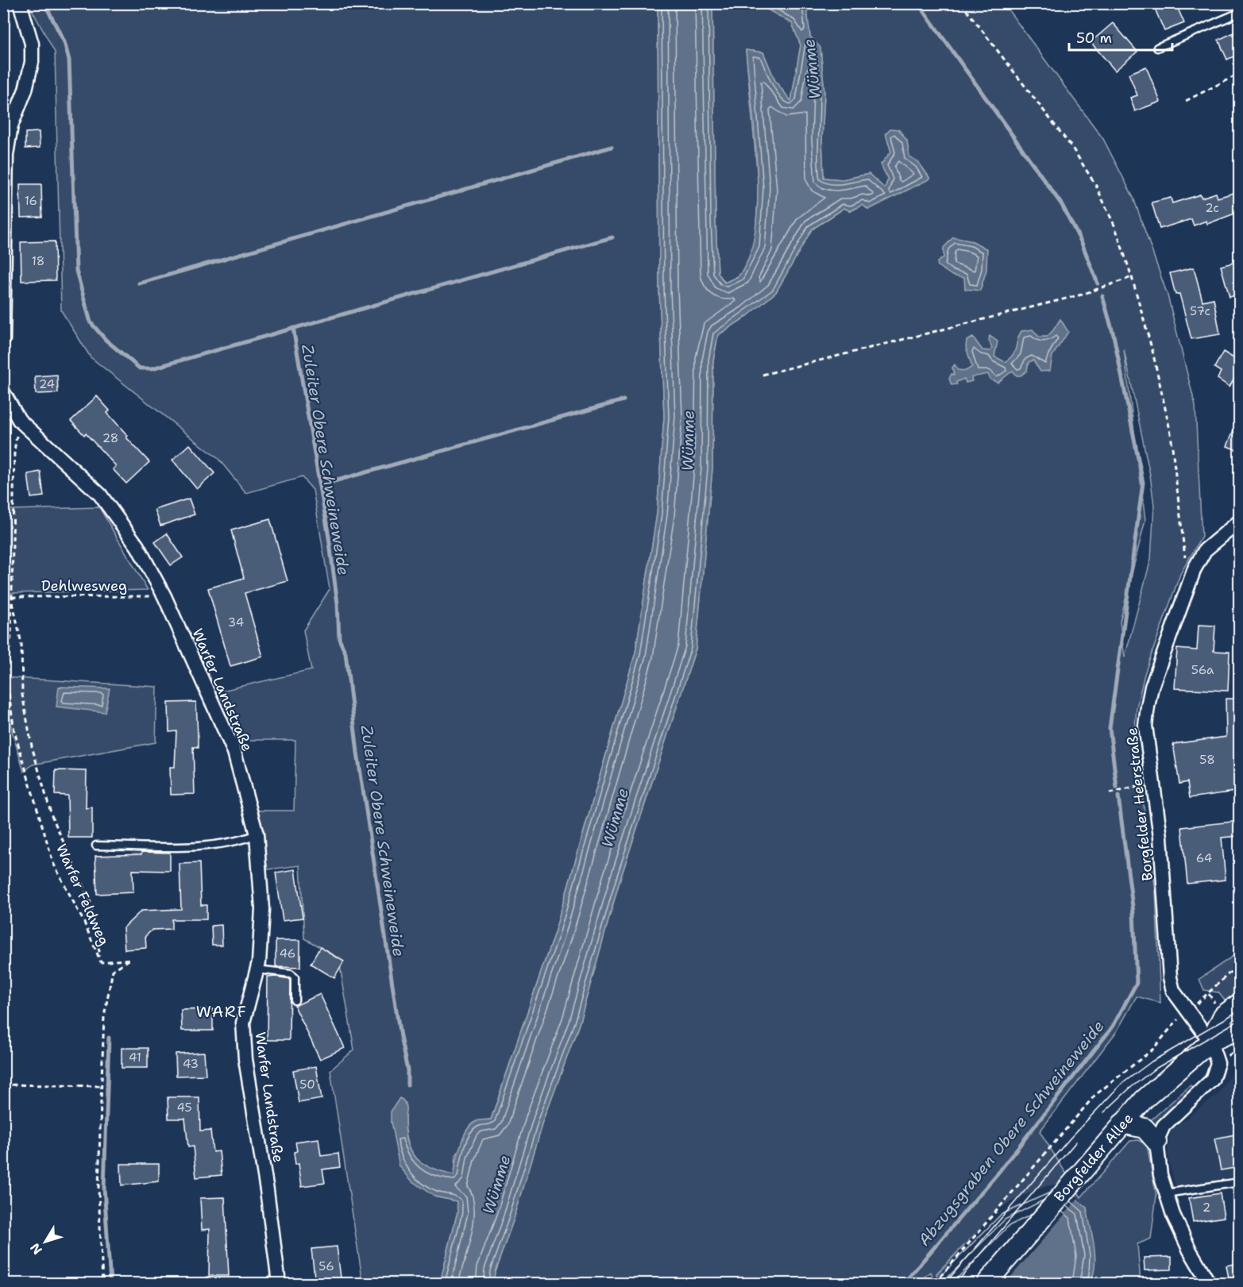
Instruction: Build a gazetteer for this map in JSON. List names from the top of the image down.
{
  "streets": {
    "main road": ["Borgfelder Allee"],
    "street": ["Warfer Landstraße", "Borgfelder Heerstraße"],
    "path": ["Dehlwesweg", "Warfer Feldweg"]
  },
  "crossings": [
    ["Dehlwesweg", "Warfer Landstraße"],
    ["Dehlwesweg", "Warfer Feldweg"],
    ["Warfer Landstraße", "Warfer Feldweg"],
    ["Borgfelder Heerstraße", "Borgfelder Allee"]
  ],
  "districts": ["WARF"],
  "water": ["Wümme", "Zuleiter Obere Schweineweide", "Abzugsgraben Obere Schweineweide"],
  "house_numbers": [
    "16",
    "2c",
    "18",
    "57c",
    "24",
    "28",
    "34",
    "56a",
    "58",
    "64",
    "46",
    "41",
    "43",
    "50",
    "45",
    "2",
    "56"
  ],
  "scale_bar": "50 m",
  "north": "bottom left"
}
